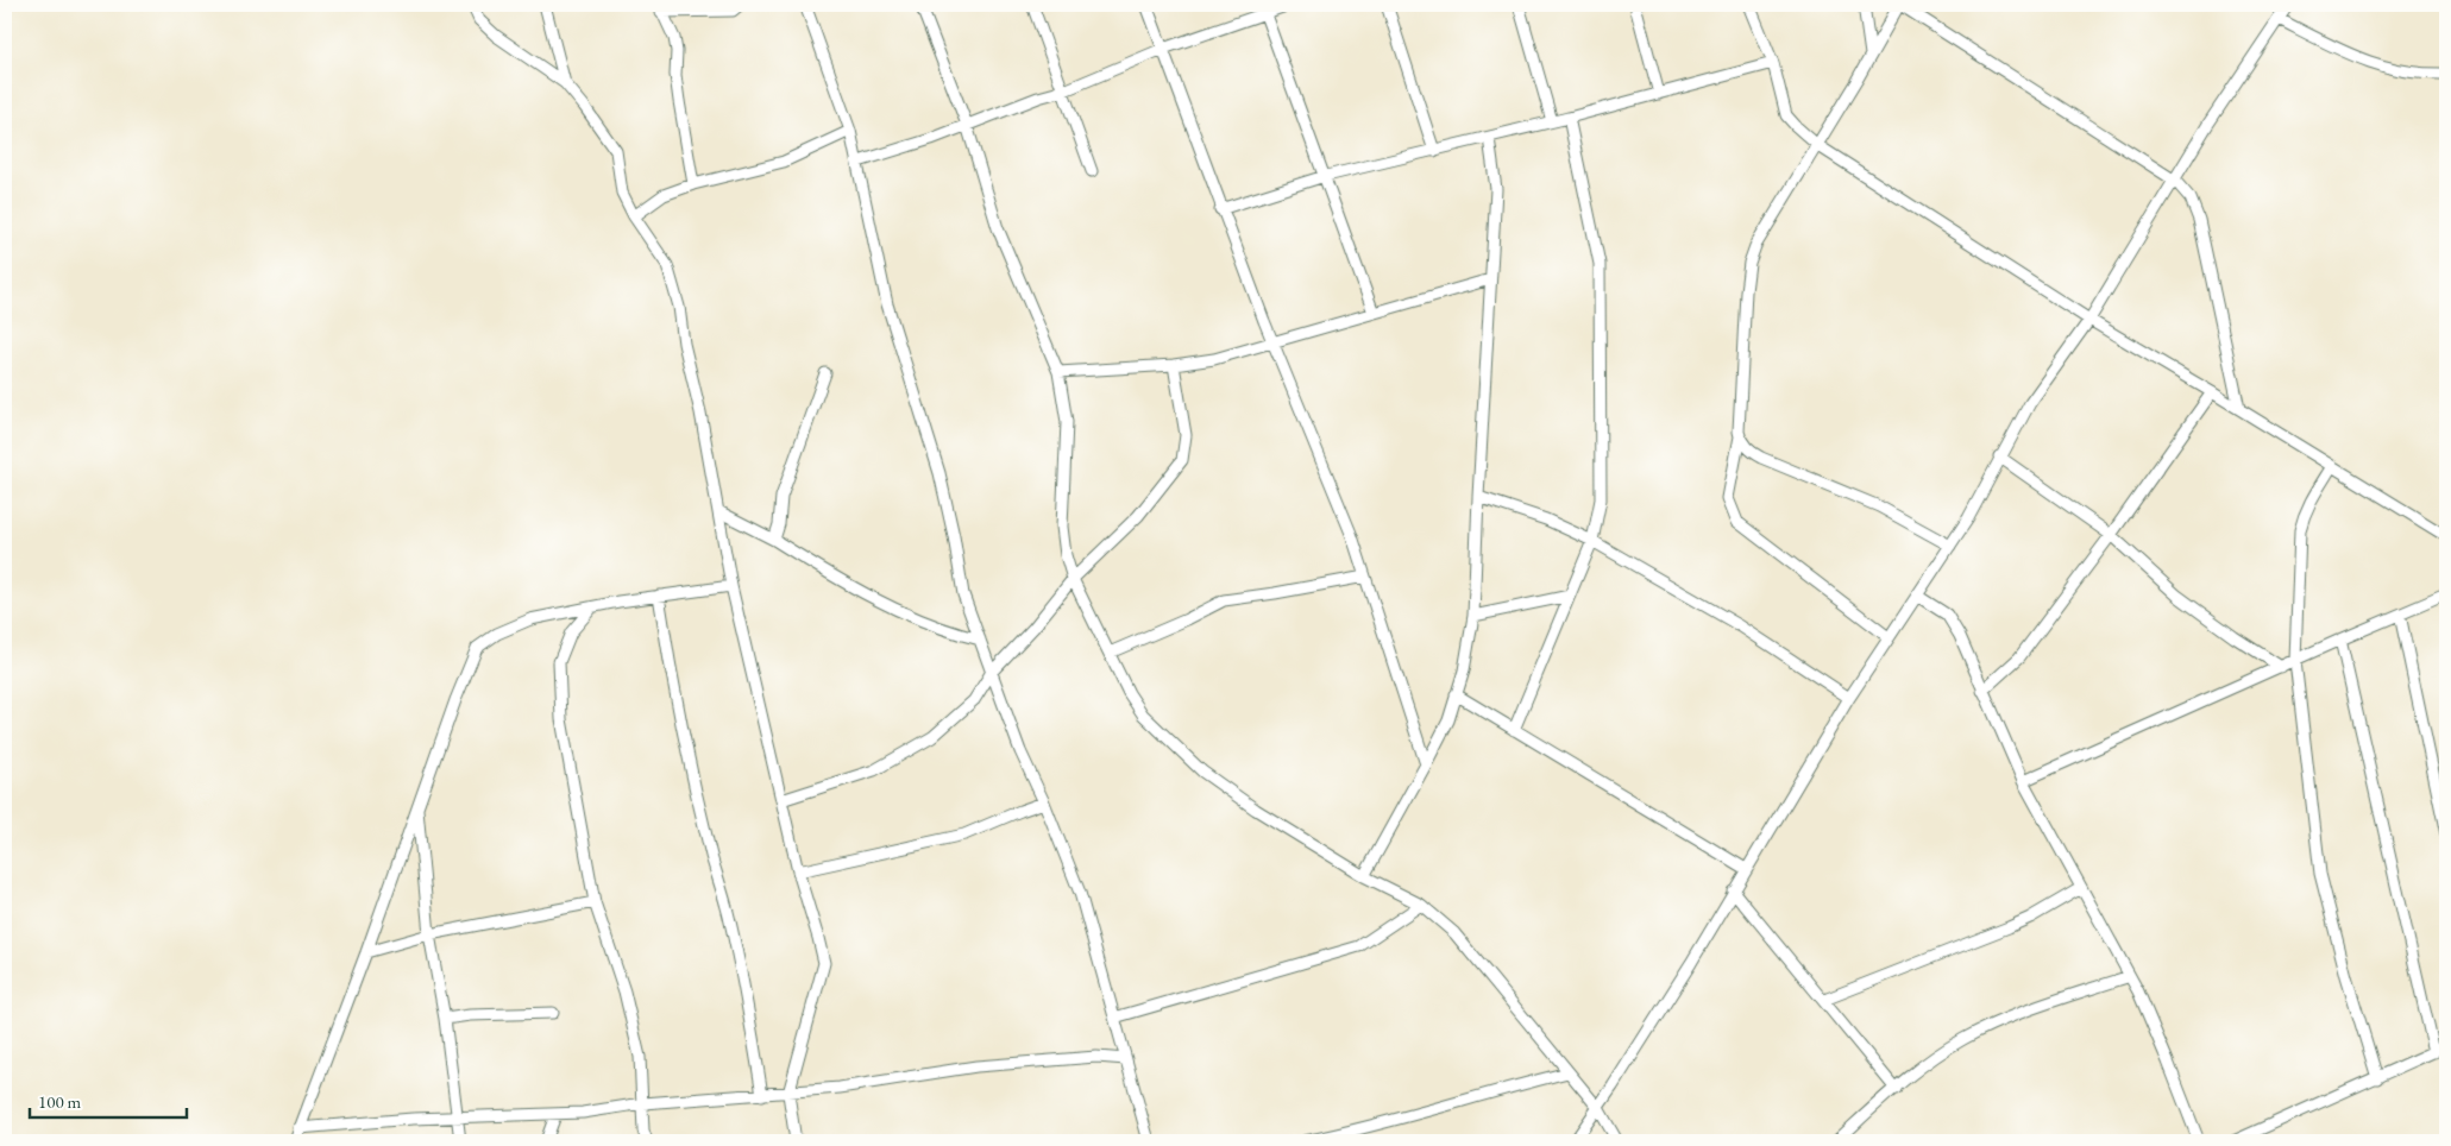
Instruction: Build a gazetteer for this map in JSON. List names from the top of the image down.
{
  "scale_bar": "100 m"
}
